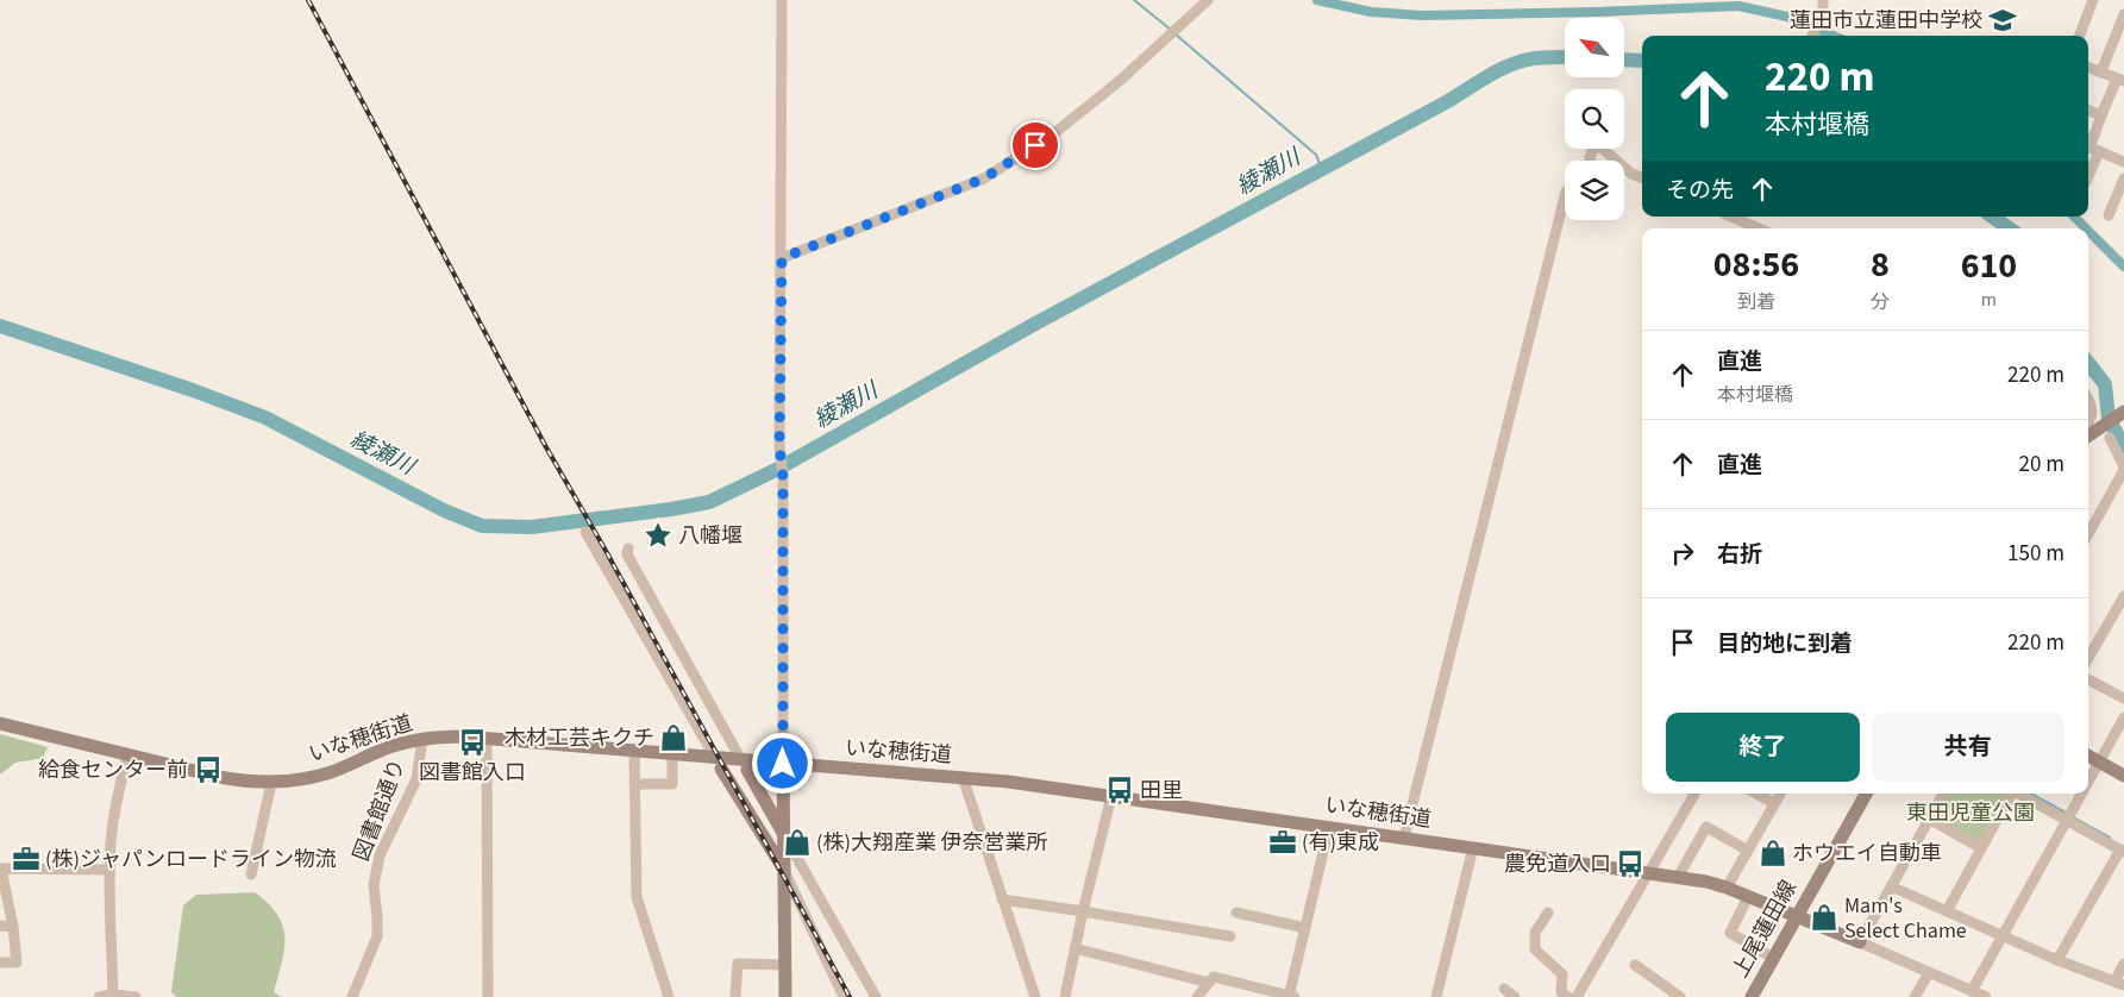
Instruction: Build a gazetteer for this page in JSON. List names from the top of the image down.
{
  "streets": {
    "street": ["いな穂街道", "図書館通り", "上尾蓮田線"]
  },
  "crossings": [
    ["いな穂街道", "図書館通り"],
    ["いな穂街道", "上尾蓮田線"]
  ],
  "water": ["綾瀬川"],
  "parks": ["東田児童公園"],
  "places": {
    "school or university": ["蓮田市立蓮田中学校"],
    "place": ["八幡堰"],
    "shop": [
      "木材工芸キクチ",
      "(株)大翔産業 伊奈営業所",
      "ホウエイ自動車",
      "Mam's Select Chame"
    ],
    "bus stop": [
      "図書館入口",
      "給食センター前",
      "田里",
      "農免道入口"
    ],
    "office": ["(有)東成", "(株)ジャパンロードライン物流"]
  },
  "north": "top left",
  "page": {
    "turn": ["220 m", "本村堰橋"],
    "then": "その先",
    "eta": [
      "08:56",
      "到着",
      "8",
      "分",
      "610",
      "m"
    ],
    "list": [
      {
        "name": "直進",
        "note": "本村堰橋",
        "value": "220 m"
      },
      {
        "name": "直進",
        "value": "20 m"
      },
      {
        "name": "右折",
        "value": "150 m"
      },
      {
        "name": "目的地に到着",
        "value": "220 m"
      }
    ],
    "buttons": ["終了", "共有"]
  }
}
